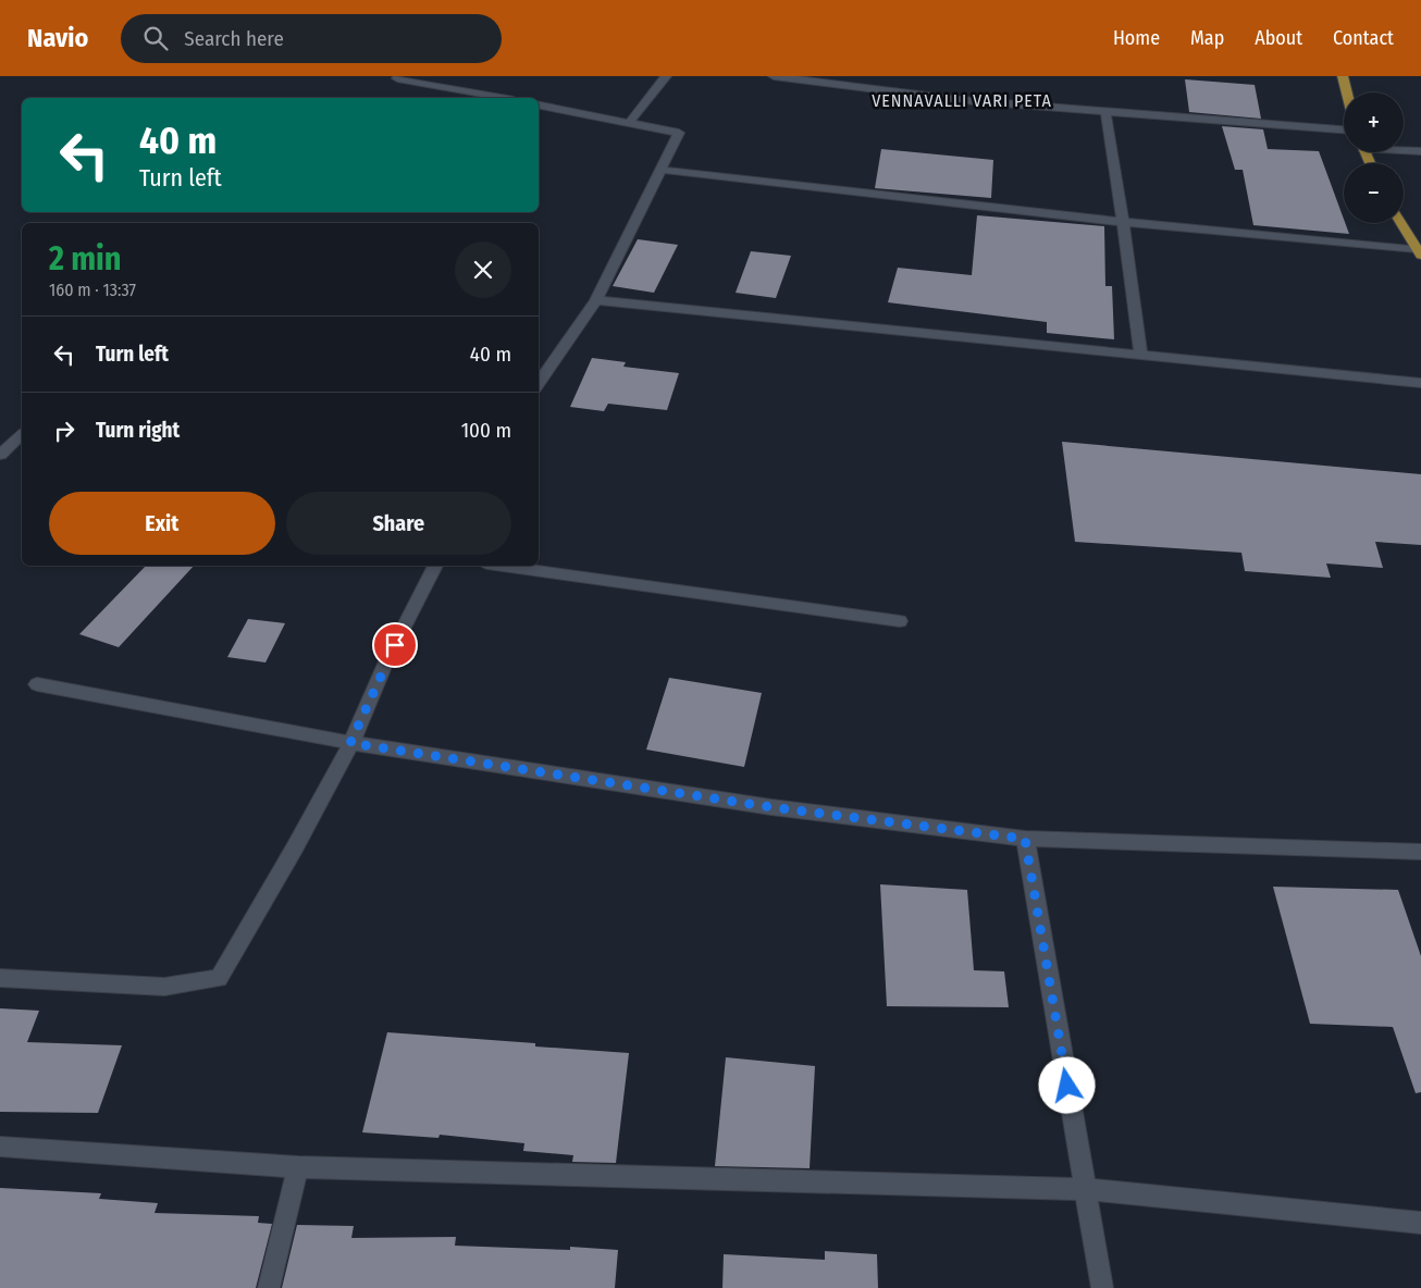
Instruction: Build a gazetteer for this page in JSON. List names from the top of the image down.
{
  "districts": ["VENNAVALLI VARI PETA"],
  "page": {
    "header": "Navio",
    "search": "Search here",
    "nav": [
      "Home",
      "Map",
      "About",
      "Contact"
    ],
    "map_buttons": ["+", "−"],
    "turn": ["40 m", "Turn left"],
    "heading": ["2 min", "160 m · 13:37"],
    "list": [
      {
        "name": "Turn left",
        "value": "40 m"
      },
      {
        "name": "Turn right",
        "value": "100 m"
      }
    ],
    "buttons": ["Exit", "Share"]
  }
}
